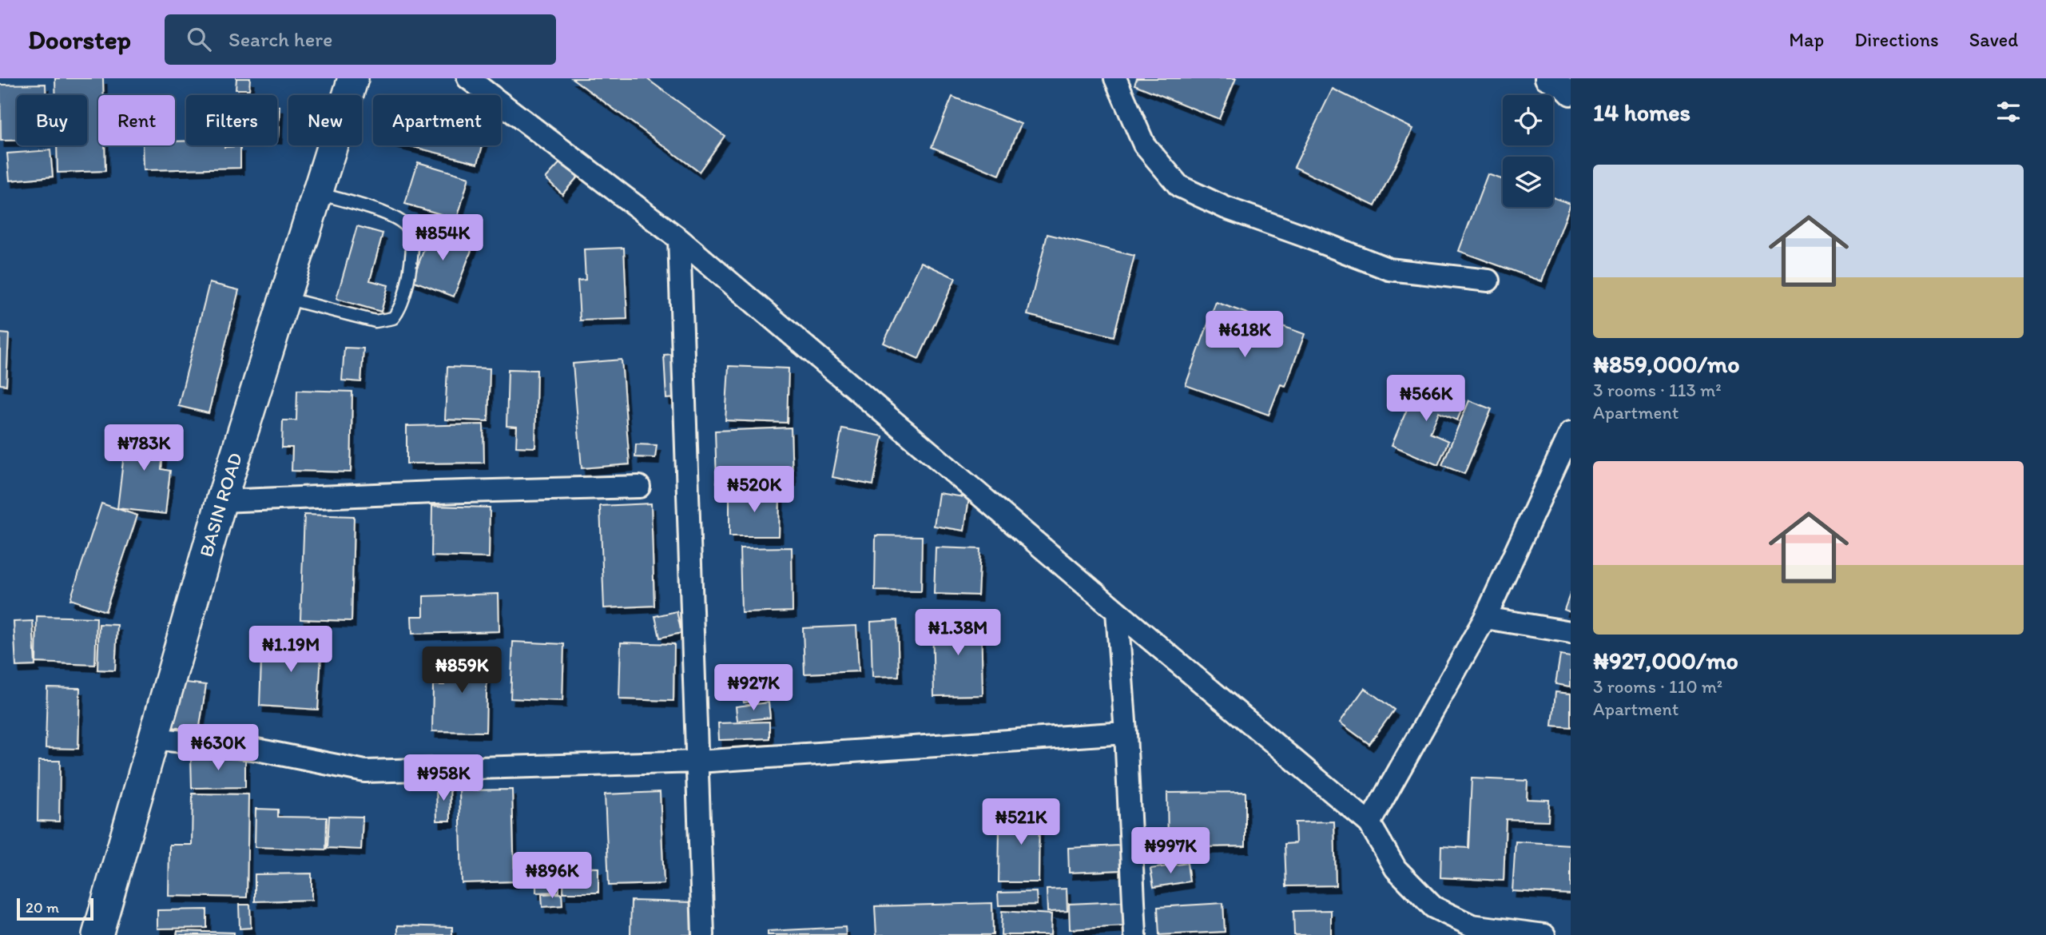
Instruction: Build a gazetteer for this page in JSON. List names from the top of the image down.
{
  "streets": {
    "street": ["BASIN ROAD"]
  },
  "scale_bar": "20 m",
  "page": {
    "header": "Doorstep",
    "search": "Search here",
    "nav": ["Map", "Directions", "Saved"],
    "heading": "14 homes",
    "chip": [
      "Buy",
      "Rent",
      "Filters",
      "New",
      "Apartment"
    ],
    "list": [
      {
        "name": "₦859,000/mo",
        "note": "3 rooms · 113 m² · Apartment"
      },
      {
        "name": "₦927,000/mo",
        "note": "3 rooms · 110 m² · Apartment"
      }
    ],
    "price": [
      "₦854K",
      "₦618K",
      "₦566K",
      "₦783K",
      "₦520K",
      "₦1.38M",
      "₦1.19M",
      "₦859K",
      "₦927K",
      "₦630K",
      "₦958K",
      "₦521K",
      "₦997K",
      "₦896K"
    ],
    "scale": "20 m"
  }
}
